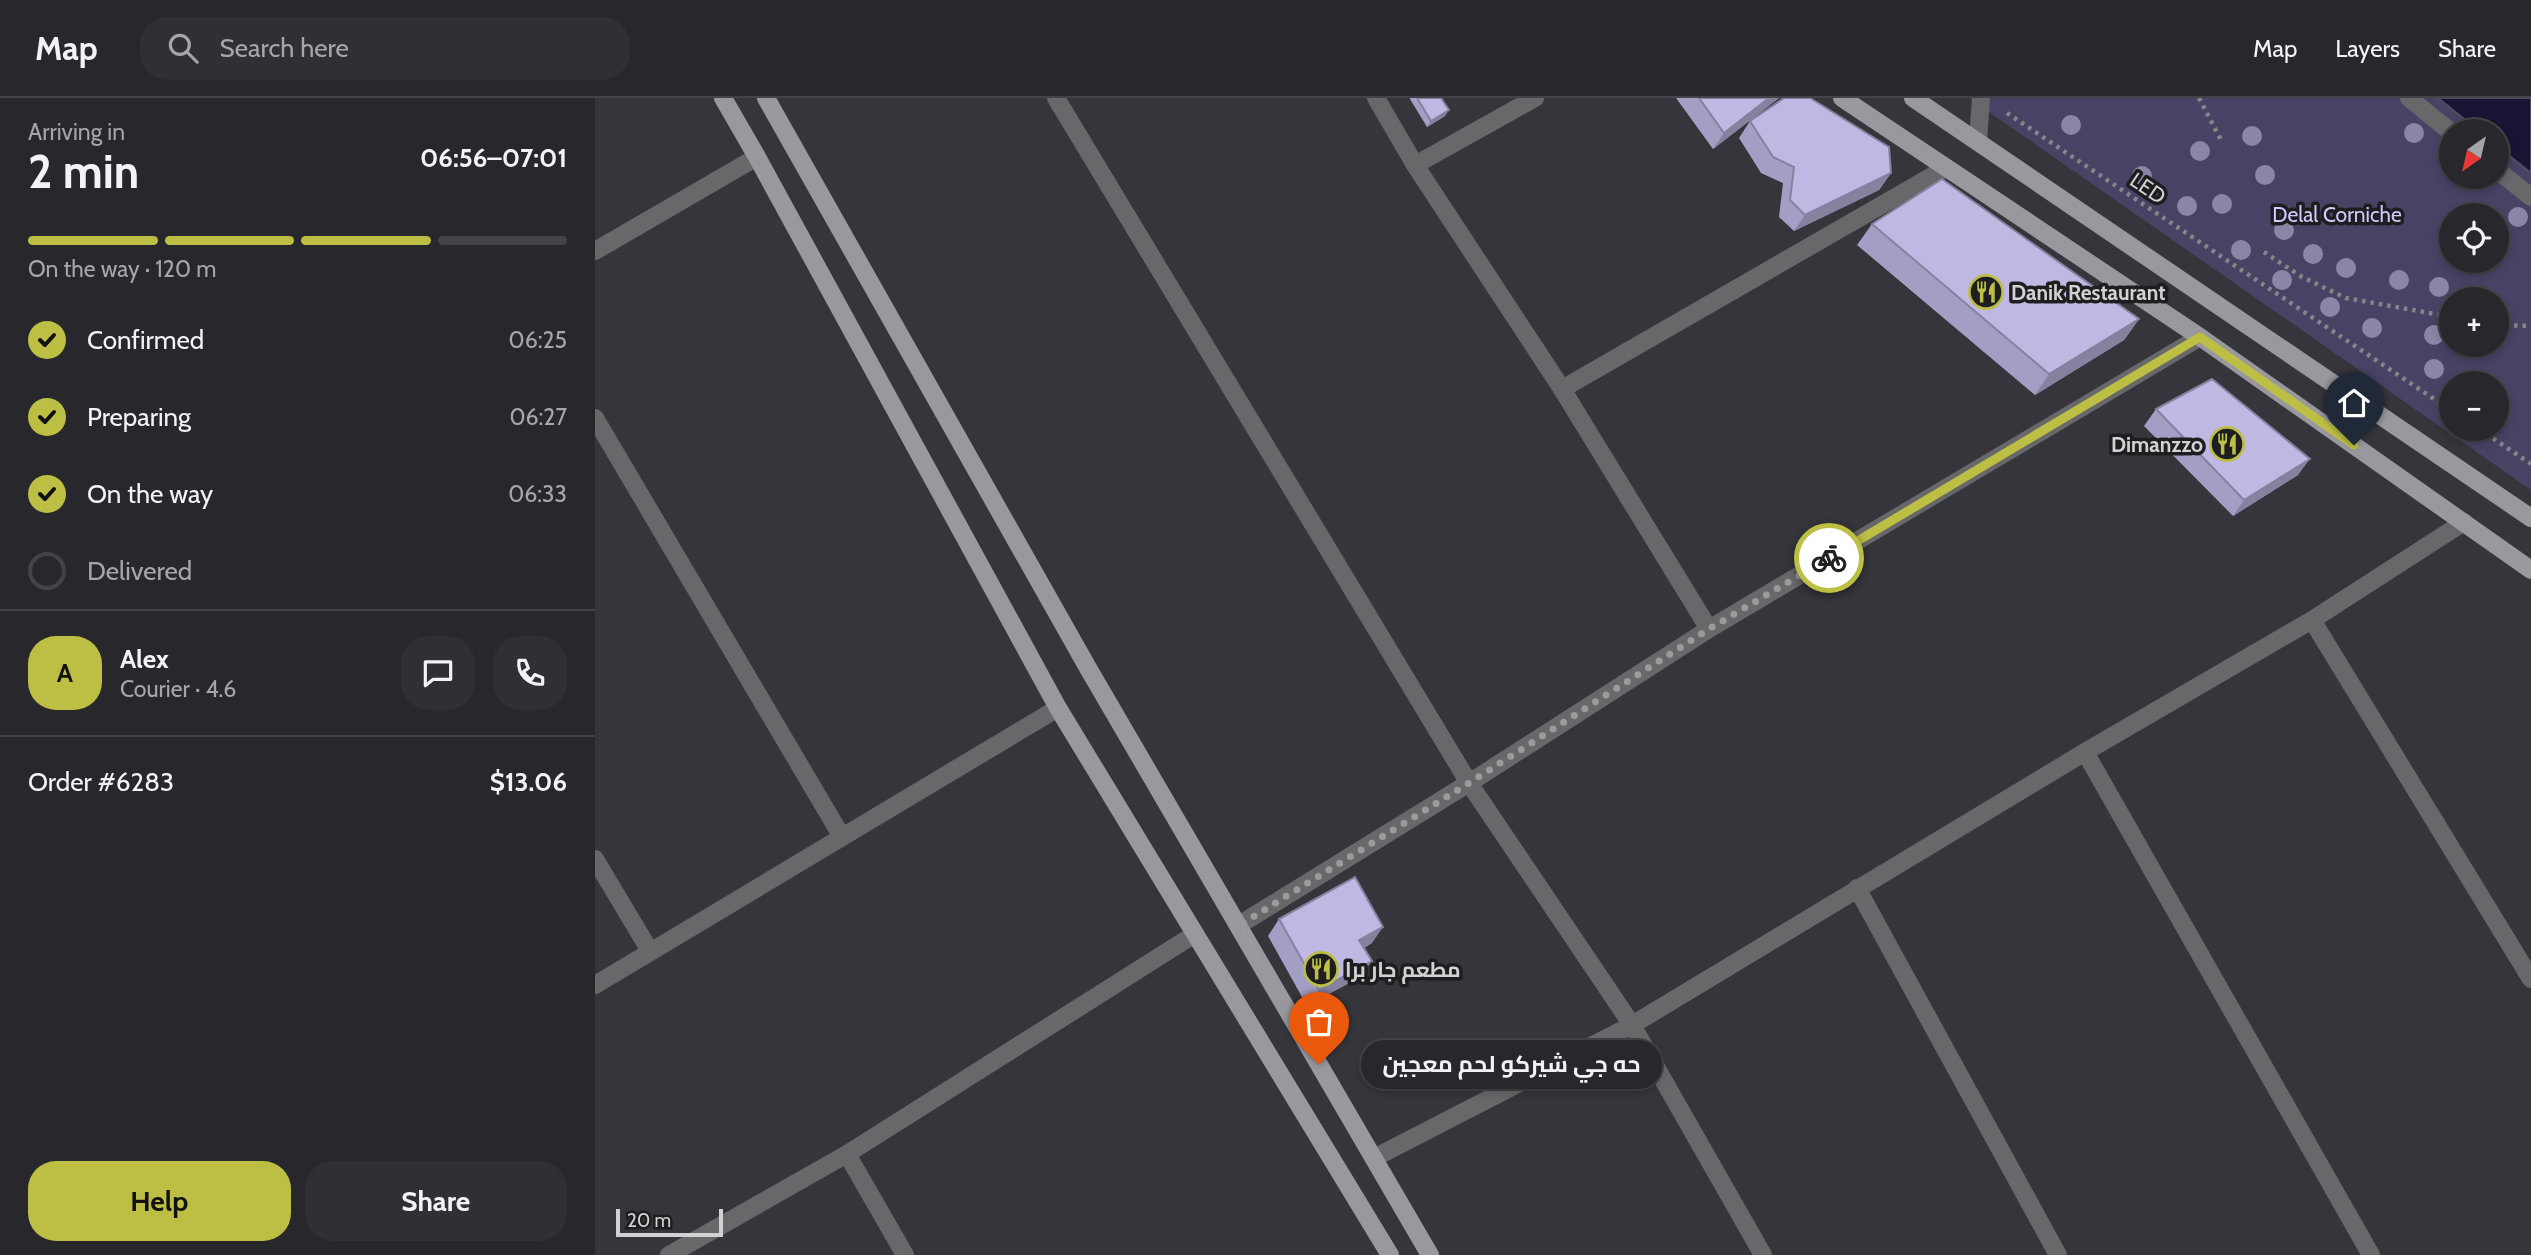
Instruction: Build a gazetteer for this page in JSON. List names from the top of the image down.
{
  "streets": {
    "path": ["LED"]
  },
  "parks": ["Delal Corniche"],
  "places": {
    "restaurant": ["Danik Restaurant", "Dimanzzo", "مطعم جار برا"],
    "other": ["حه جي شيركو لحم معجين"]
  },
  "scale_bar": "20 m",
  "north": "bottom left",
  "page": {
    "header": "Map",
    "search": "Search here",
    "nav": ["Map", "Layers", "Share"],
    "heading": ["2 min", "Arriving in", "06:56–07:01"],
    "panel": [
      "Alex",
      "Courier · 4.6",
      "Order #6283",
      "$13.06"
    ],
    "map_buttons": ["+", "−"],
    "bar": "On the way · 120 m",
    "list": [
      ["Confirmed", "06:25"],
      ["Preparing", "06:27"],
      ["On the way", "06:33"],
      "Delivered"
    ],
    "round": "A",
    "bubble": "حه جي شيركو لحم معجين",
    "buttons": ["Help", "Share"],
    "scale": "20 m"
  }
}
